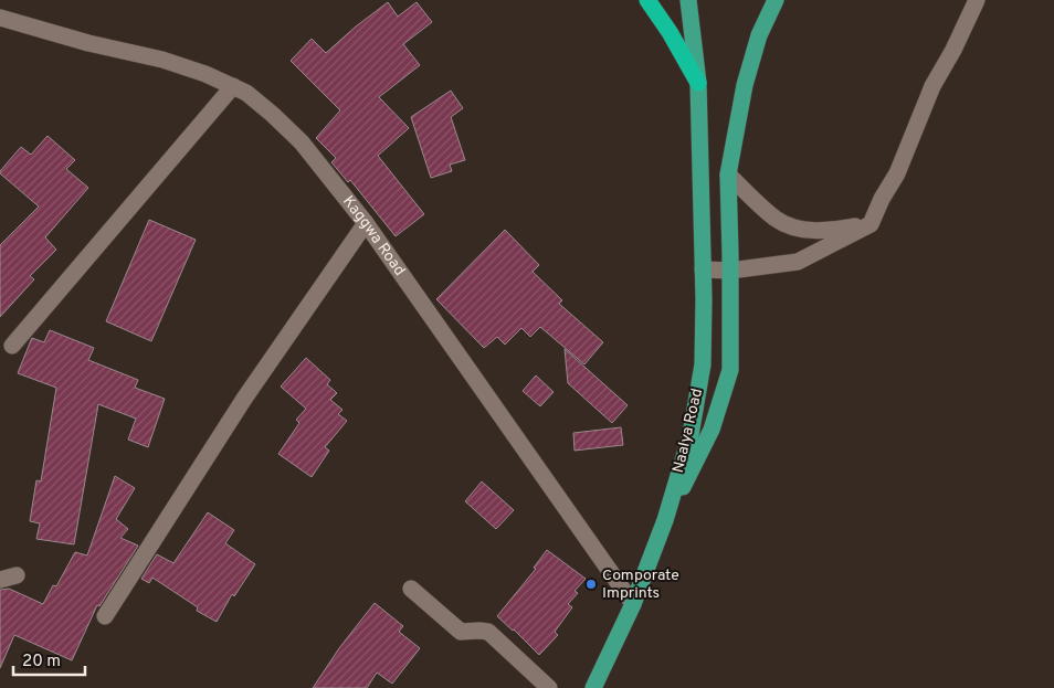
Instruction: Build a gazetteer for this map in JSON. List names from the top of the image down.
{
  "streets": {
    "main road": ["Naalya Road"],
    "street": ["Kaggwa Road"]
  },
  "crossings": [
    ["Kaggwa Road", "Naalya Road"]
  ],
  "places": ["Comporate Imprints"],
  "scale_bar": "20 m"
}
